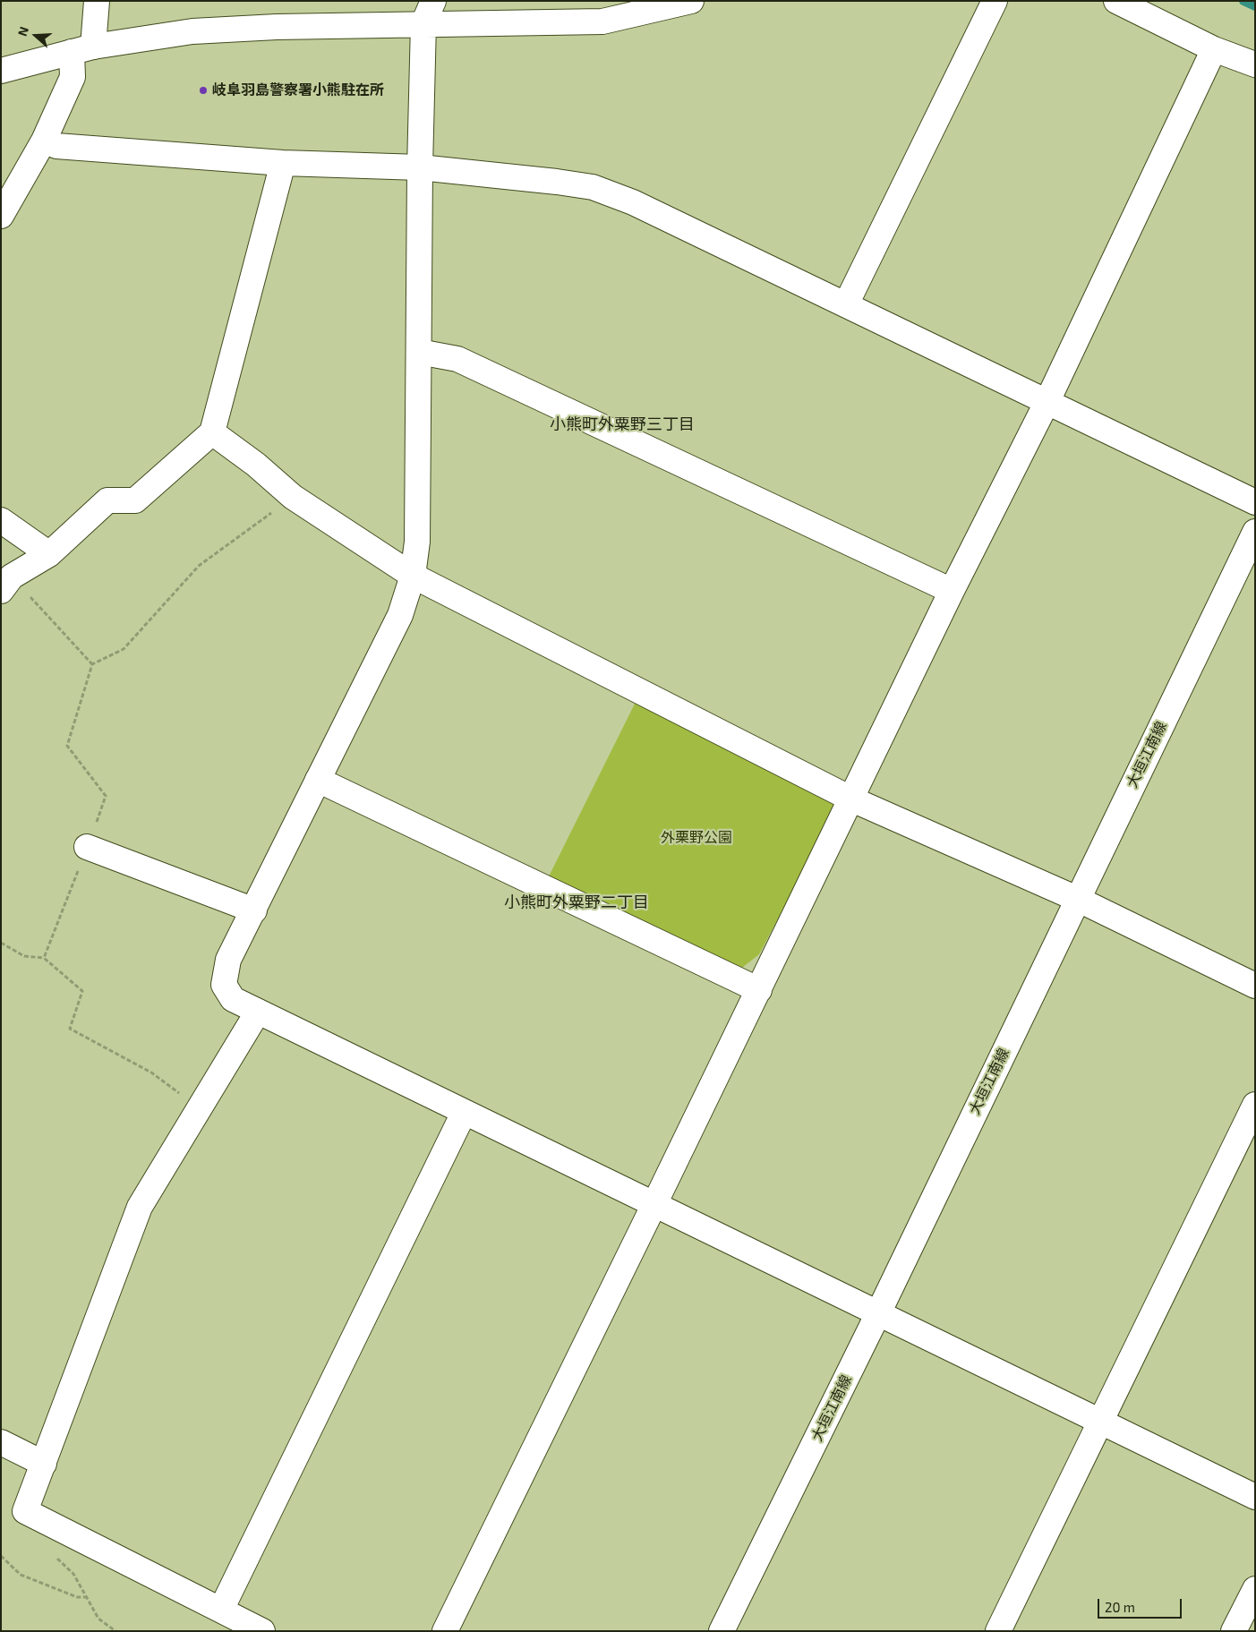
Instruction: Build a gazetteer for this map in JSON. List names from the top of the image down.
{
  "streets": {
    "street": ["大垣江南線"]
  },
  "districts": ["小熊町外粟野三丁目", "小熊町外粟野二丁目"],
  "parks": ["外栗野公園"],
  "places": ["岐阜羽島警察署小熊駐在所"],
  "scale_bar": "20 m",
  "north": "left"
}
